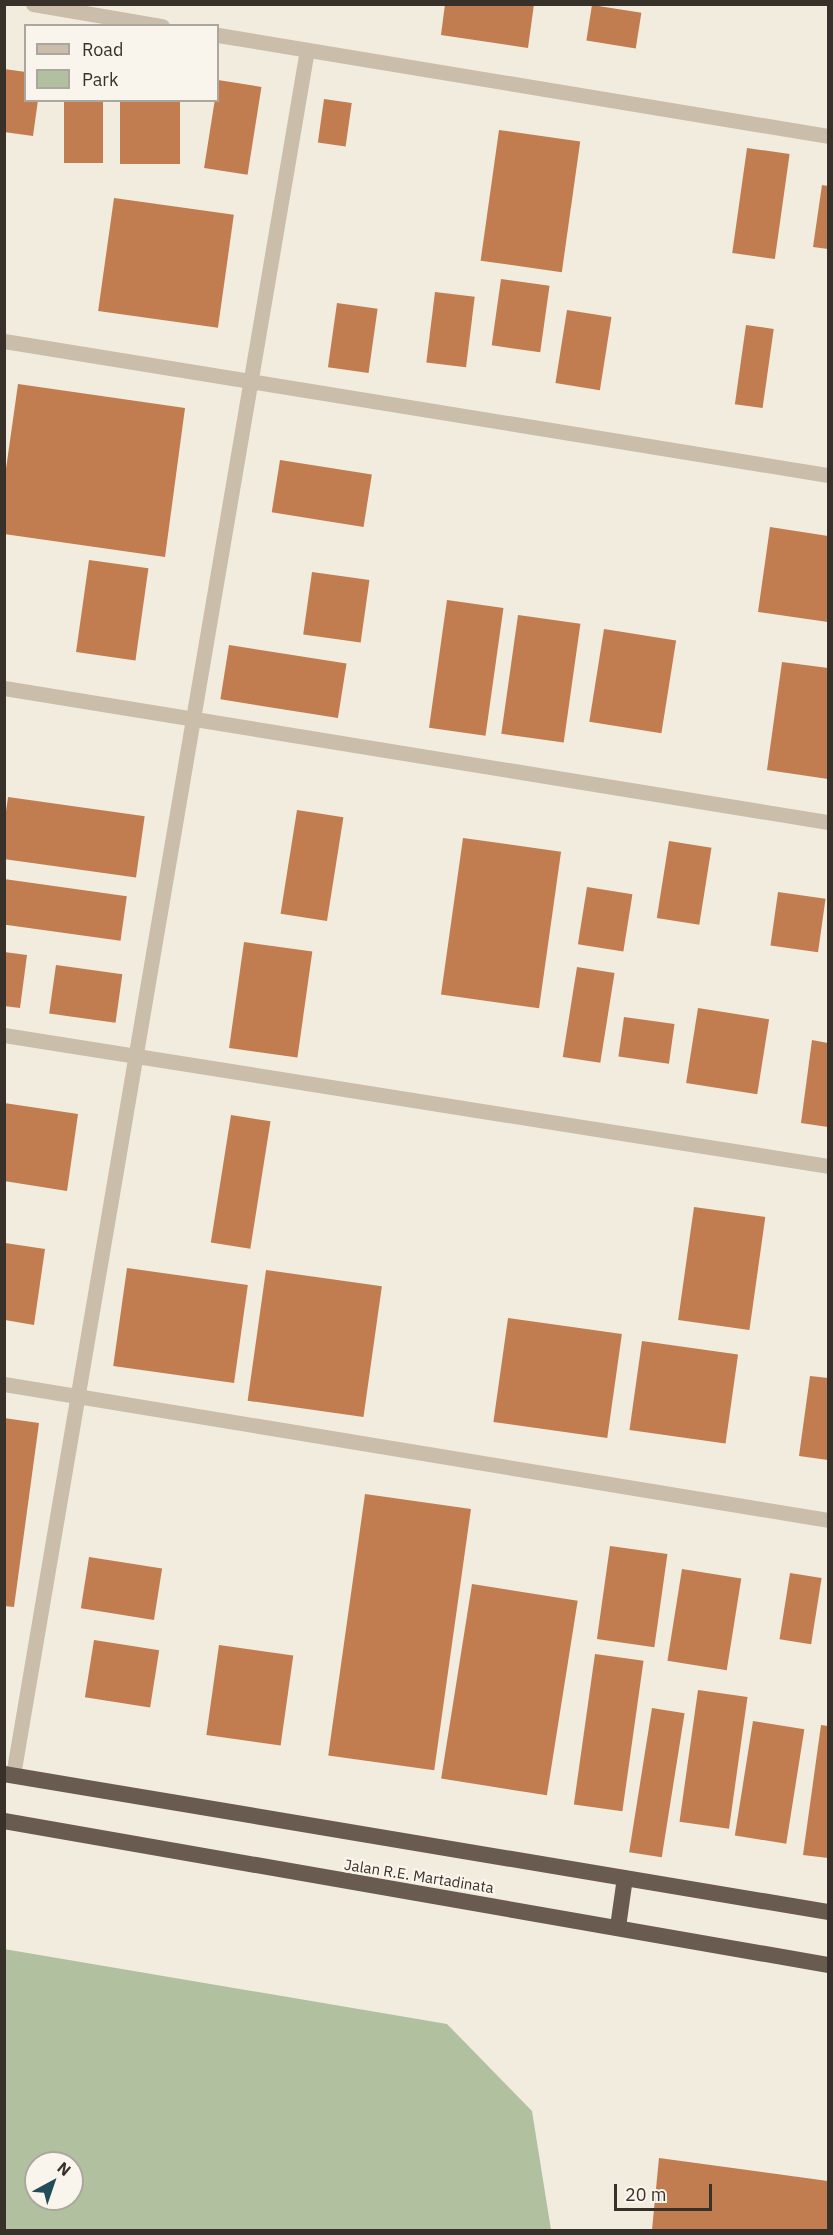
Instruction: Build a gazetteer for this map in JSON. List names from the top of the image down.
{
  "streets": {
    "highway": ["Jalan R.E. Martadinata"]
  },
  "legend": ["Road", "Park"],
  "scale_bar": "20 m",
  "north": "top right"
}
